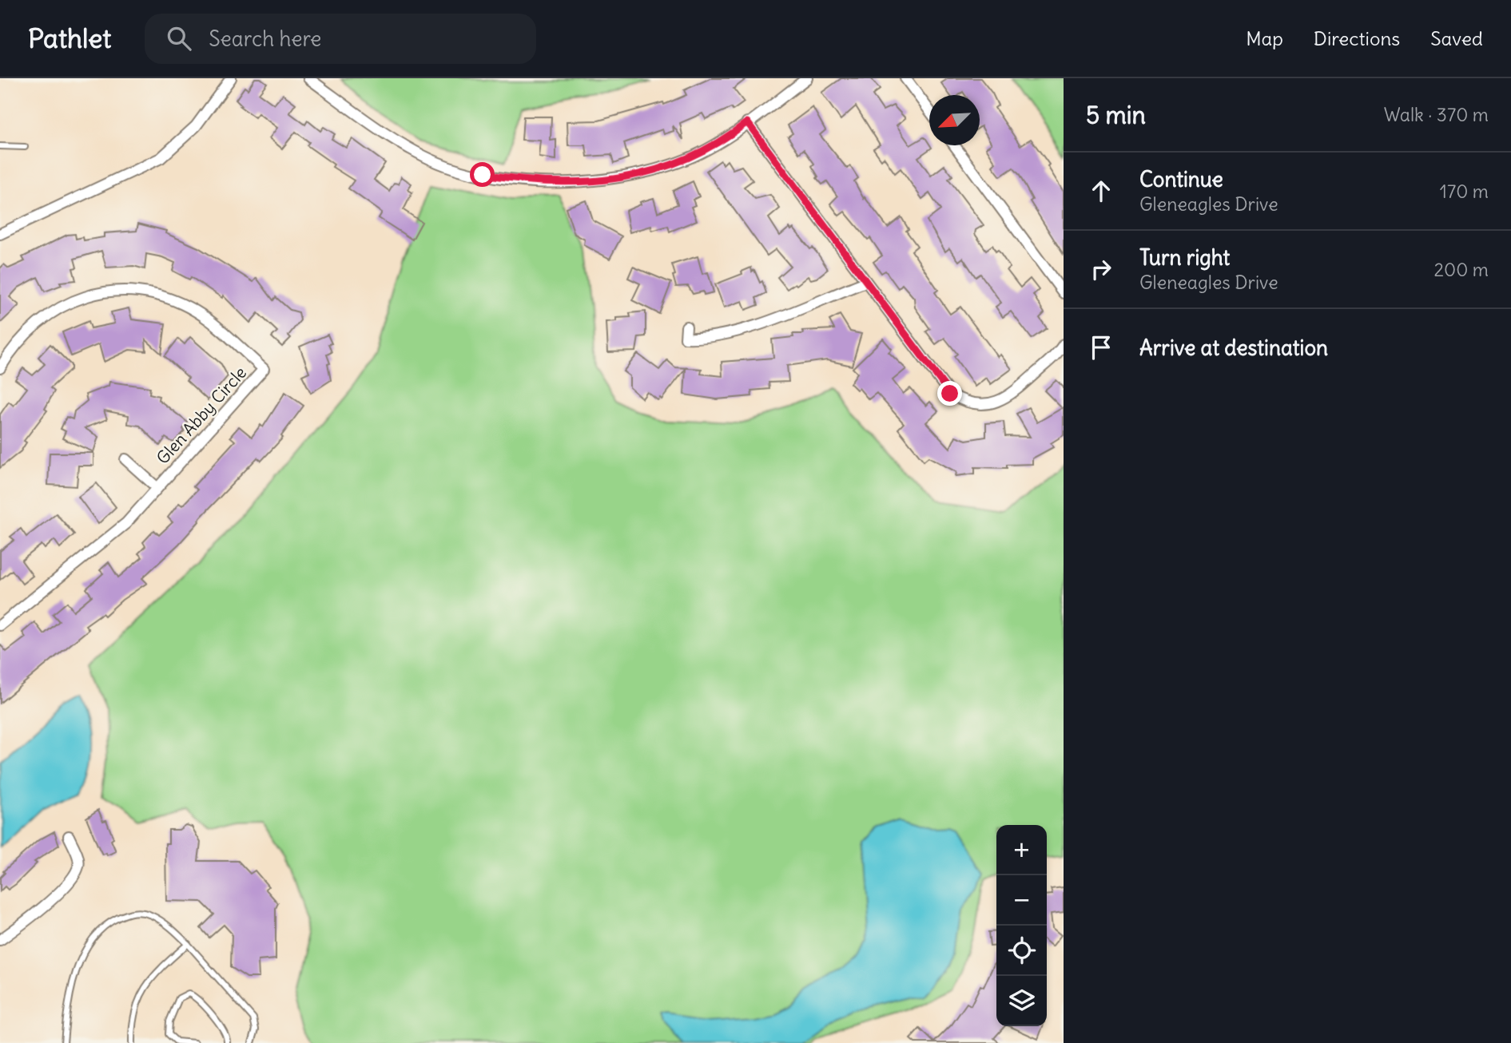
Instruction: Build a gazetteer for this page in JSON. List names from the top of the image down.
{
  "streets": {
    "street": ["Glen Abby Circle"]
  },
  "north": "bottom left",
  "page": {
    "header": "Pathlet",
    "search": "Search here",
    "nav": ["Map", "Directions", "Saved"],
    "heading": ["5 min", "Walk · 370 m"],
    "list": [
      ["Continue", "Gleneagles Drive", "170 m"],
      ["Turn right", "Gleneagles Drive", "200 m"],
      "Arrive at destination"
    ],
    "map_buttons": ["+", "−"]
  }
}
